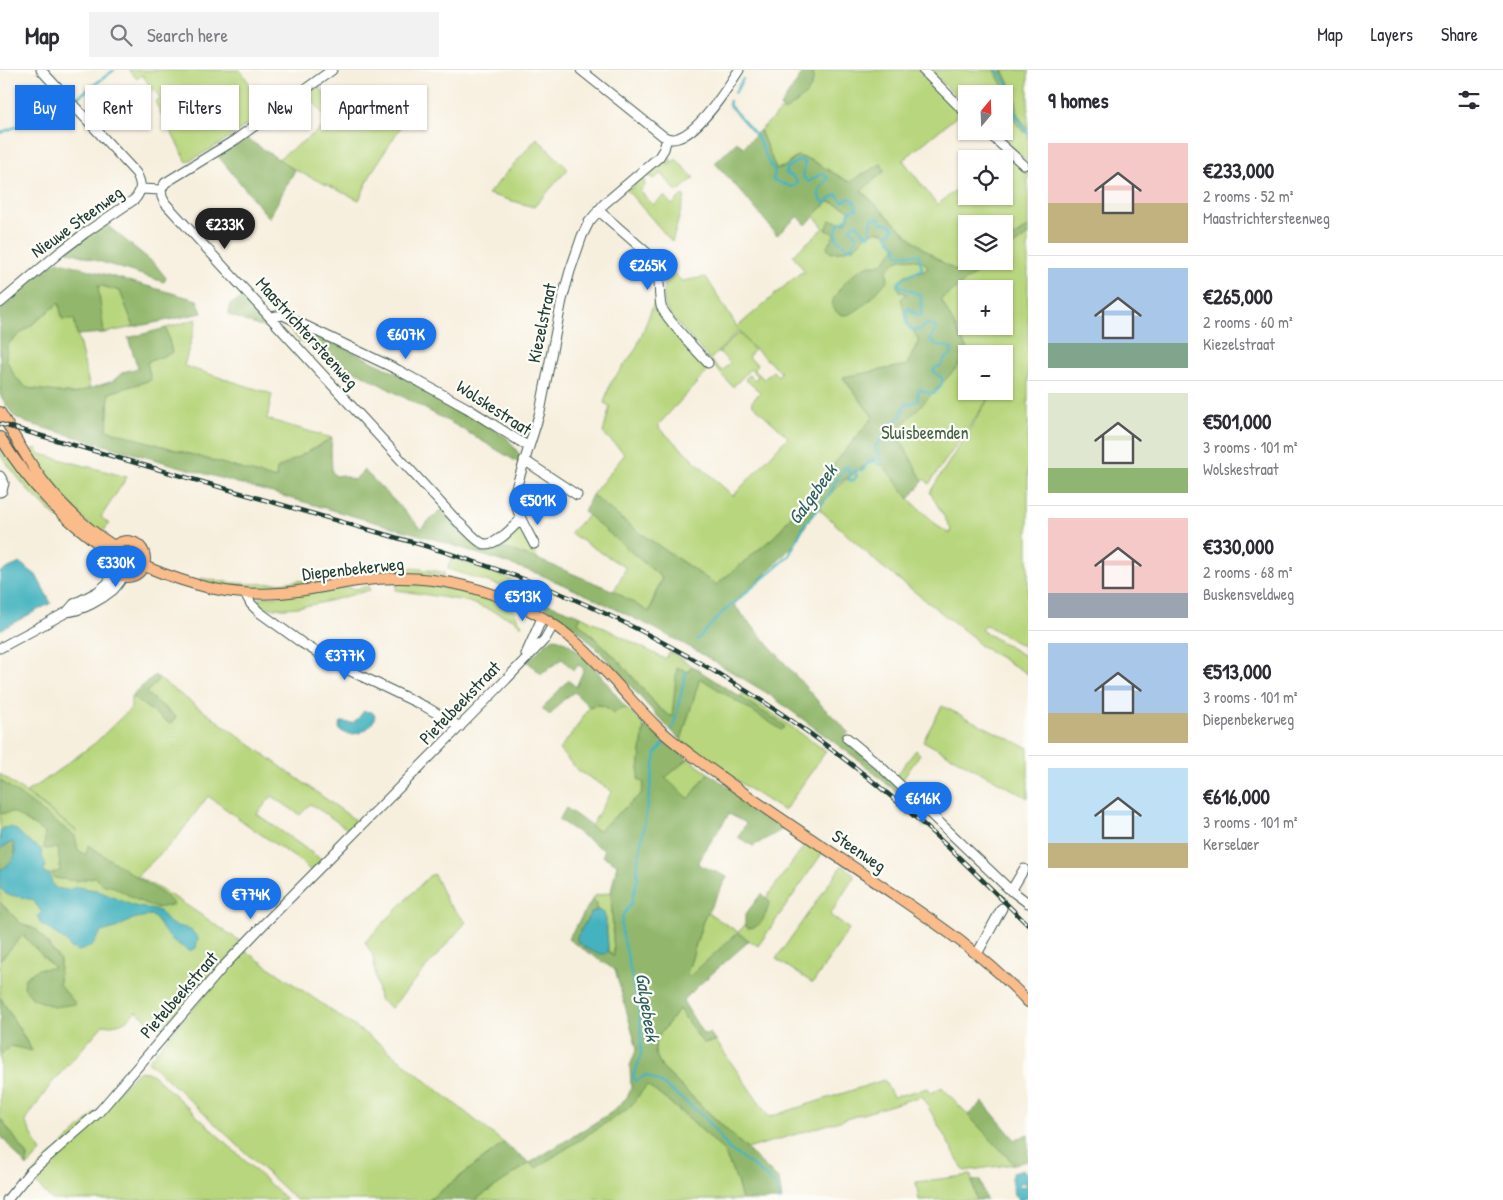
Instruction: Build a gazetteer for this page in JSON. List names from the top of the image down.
{
  "streets": {
    "main road": ["Diepenbekerweg", "Steenweg"],
    "street": [
      "Nieuwe Steenweg",
      "Kiezelstraat",
      "Maastrichtersteenweg",
      "Wolskestraat",
      "Pietelbeekstraat"
    ]
  },
  "crossings": [
    ["Kiezelstraat", "Wolskestraat"],
    ["Maastrichtersteenweg", "Wolskestraat"],
    ["Diepenbekerweg", "Pietelbeekstraat"],
    ["Diepenbekerweg", "Steenweg"]
  ],
  "water": ["Galgebeek"],
  "parks": ["Sluisbeemden"],
  "north": "top",
  "page": {
    "header": "Map",
    "search": "Search here",
    "nav": ["Map", "Layers", "Share"],
    "heading": "9 homes",
    "map_buttons": ["+", "−"],
    "chip": [
      "Buy",
      "Rent",
      "Filters",
      "New",
      "Apartment"
    ],
    "list": [
      {
        "name": "€233,000",
        "note": "2 rooms · 52 m² · Maastrichtersteenweg"
      },
      {
        "name": "€265,000",
        "note": "2 rooms · 60 m² · Kiezelstraat"
      },
      {
        "name": "€501,000",
        "note": "3 rooms · 101 m² · Wolskestraat"
      },
      {
        "name": "€330,000",
        "note": "2 rooms · 68 m² · Buskensveldweg"
      },
      {
        "name": "€513,000",
        "note": "3 rooms · 101 m² · Diepenbekerweg"
      },
      {
        "name": "€616,000",
        "note": "3 rooms · 101 m² · Kerselaer"
      }
    ],
    "price": [
      "€233K",
      "€265K",
      "€607K",
      "€501K",
      "€330K",
      "€513K",
      "€377K",
      "€616K",
      "€774K"
    ]
  }
}
